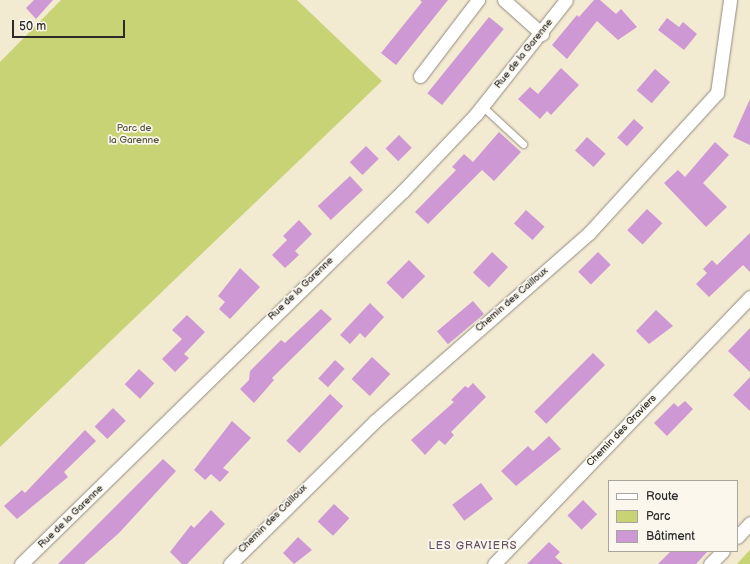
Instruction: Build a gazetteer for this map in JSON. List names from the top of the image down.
{
  "streets": {
    "street": ["Rue de la Garenne", "Chemin des Cailloux", "Chemin des Graviers"]
  },
  "districts": ["LES GRAVIERS"],
  "parks": ["Parc de la Garenne"],
  "legend": ["Route", "Parc", "Bâtiment"],
  "scale_bar": "50 m"
}
